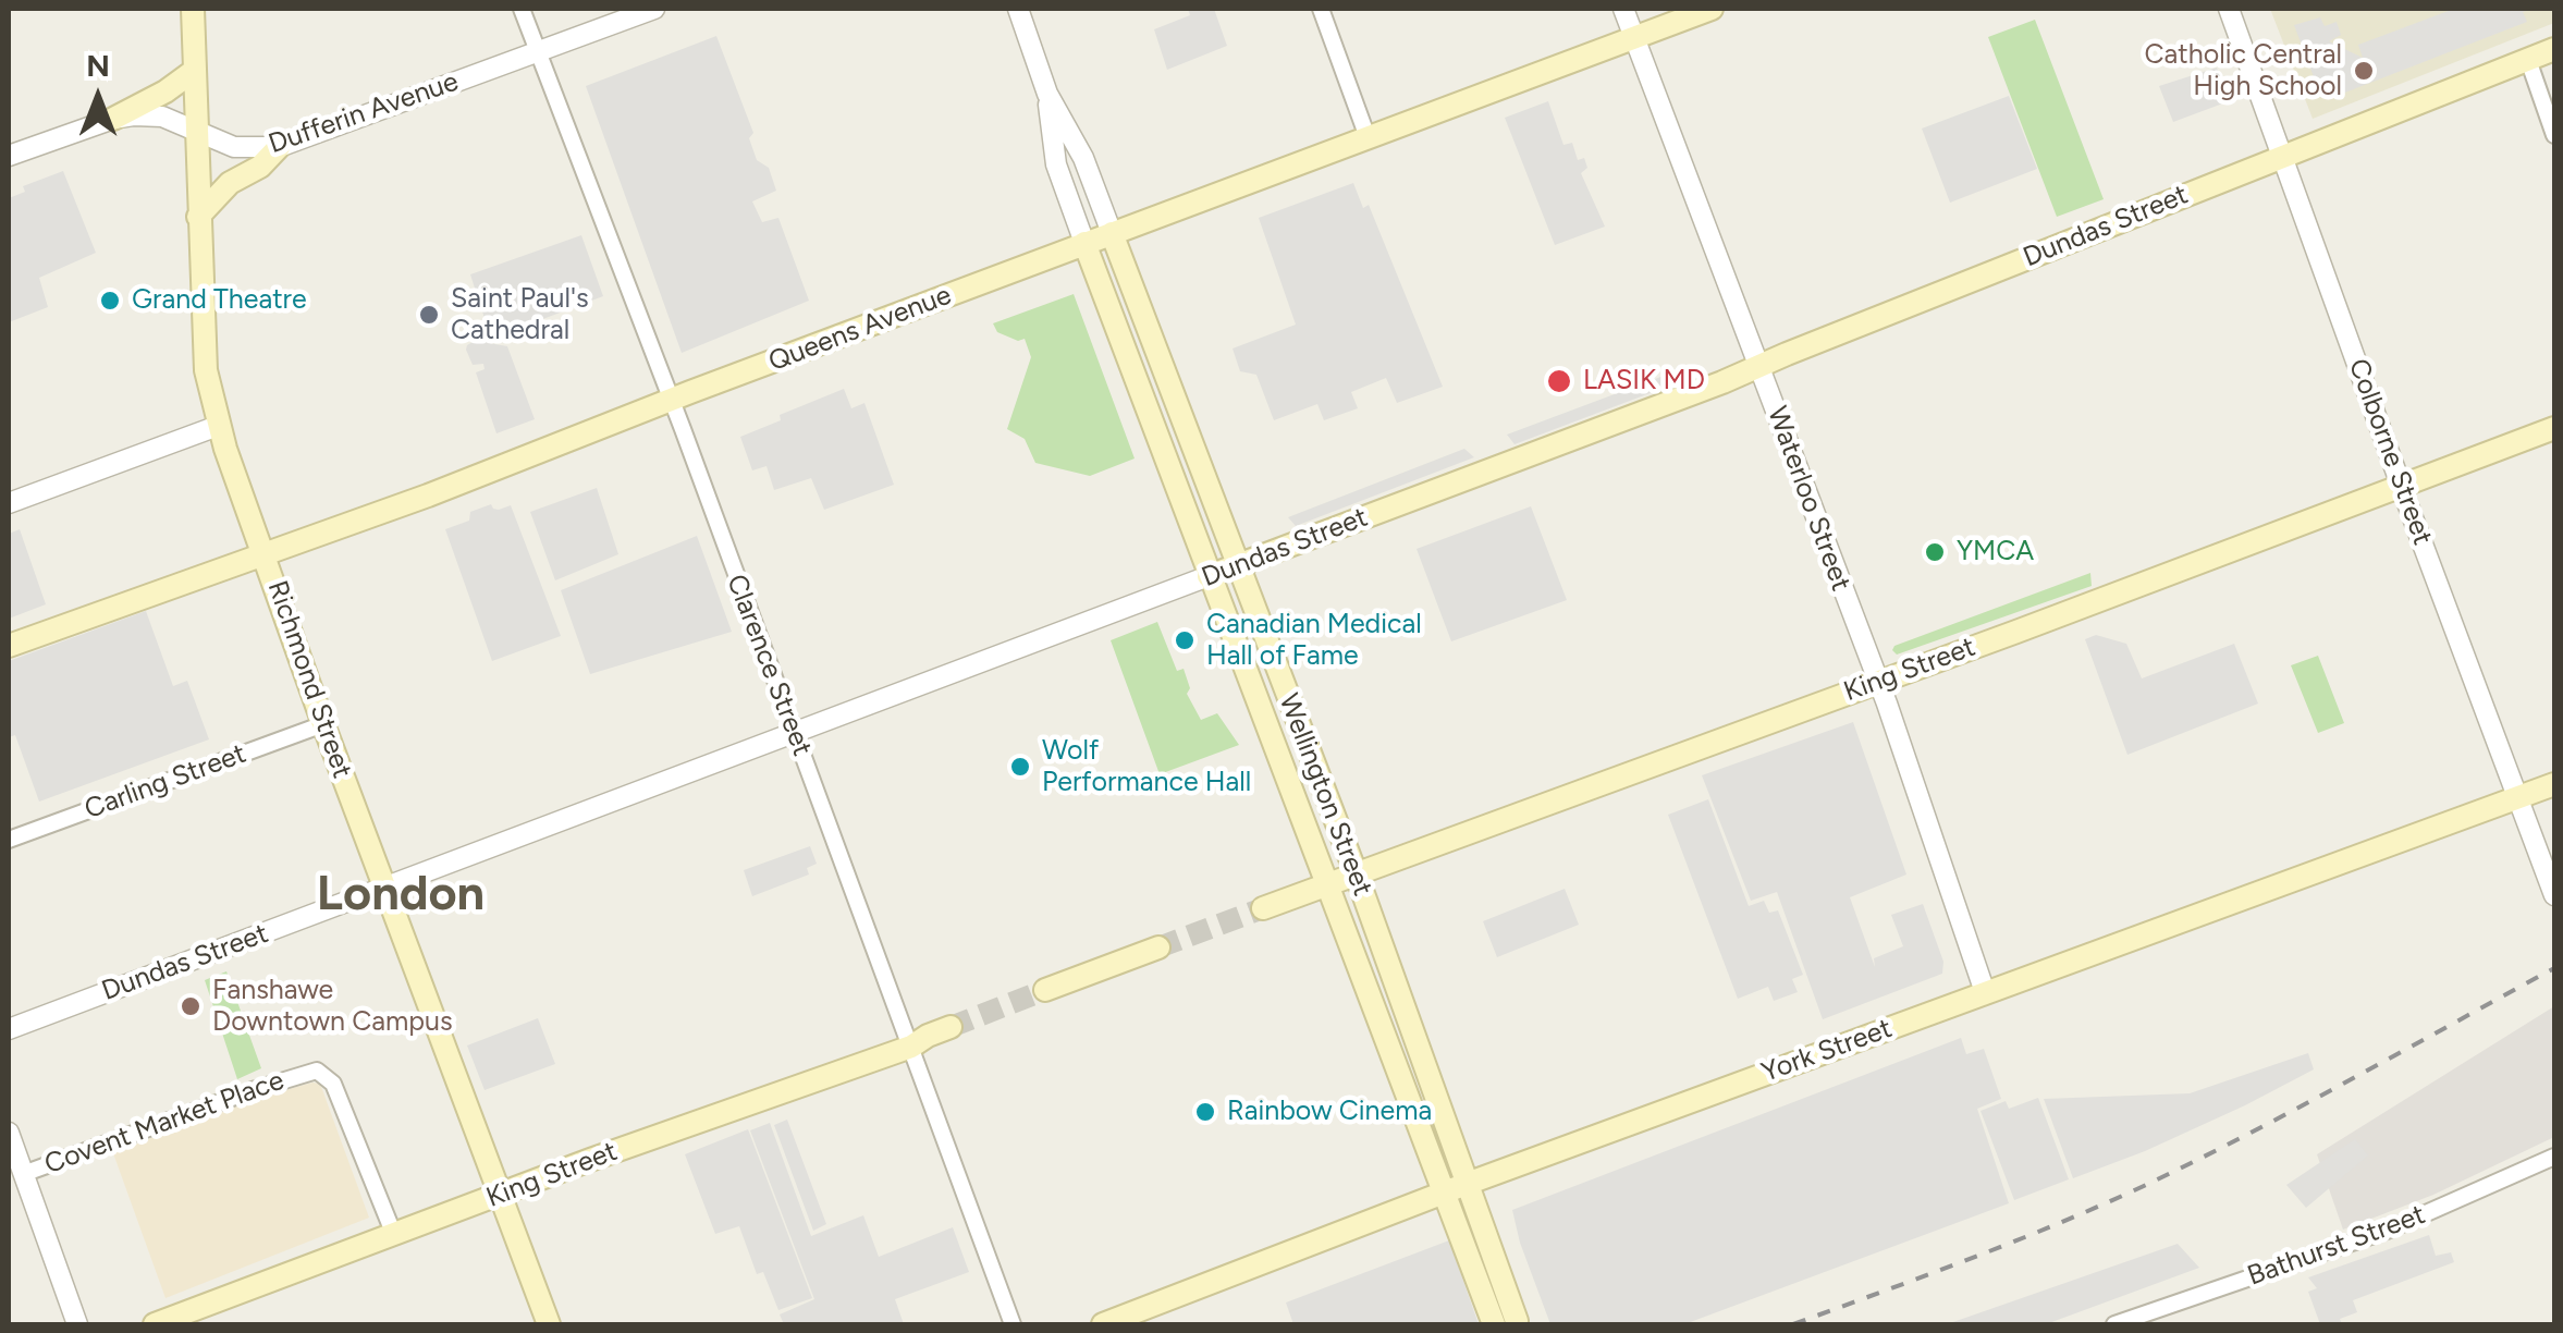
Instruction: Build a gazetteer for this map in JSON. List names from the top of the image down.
{
  "streets": {
    "main road": [
      "Dundas Street",
      "Queens Avenue",
      "King Street",
      "Richmond Street",
      "Wellington Street",
      "York Street"
    ],
    "street": [
      "Dufferin Avenue",
      "Colborne Street",
      "Waterloo Street",
      "Clarence Street",
      "Carling Street",
      "Covent Market Place",
      "Bathurst Street"
    ]
  },
  "crossings": [
    ["Dufferin Avenue", "Clarence Street"],
    ["Dufferin Avenue", "Richmond Street"],
    ["Dundas Street", "Colborne Street"],
    ["Dundas Street", "Waterloo Street"],
    ["Dundas Street", "Clarence Street"],
    ["Dundas Street", "Richmond Street"],
    ["Dundas Street", "Wellington Street"],
    ["Queens Avenue", "Waterloo Street"],
    ["Queens Avenue", "Clarence Street"],
    ["Queens Avenue", "Richmond Street"],
    ["Queens Avenue", "Wellington Street"],
    ["Colborne Street", "King Street"],
    ["Colborne Street", "York Street"],
    ["Waterloo Street", "King Street"],
    ["Waterloo Street", "York Street"],
    ["Clarence Street", "King Street"],
    ["King Street", "Richmond Street"],
    ["King Street", "Wellington Street"],
    ["King Street", "Covent Market Place"],
    ["Richmond Street", "Carling Street"],
    ["Wellington Street", "York Street"]
  ],
  "districts": ["London"],
  "places": [
    "Catholic Central High School",
    "Grand Theatre",
    "Saint Paul's Cathedral",
    "LASIK MD",
    "YMCA",
    "Canadian Medical Hall of Fame",
    "Wolf Performance Hall",
    "Fanshawe Downtown Campus",
    "Rainbow Cinema"
  ],
  "north": "top"
}
